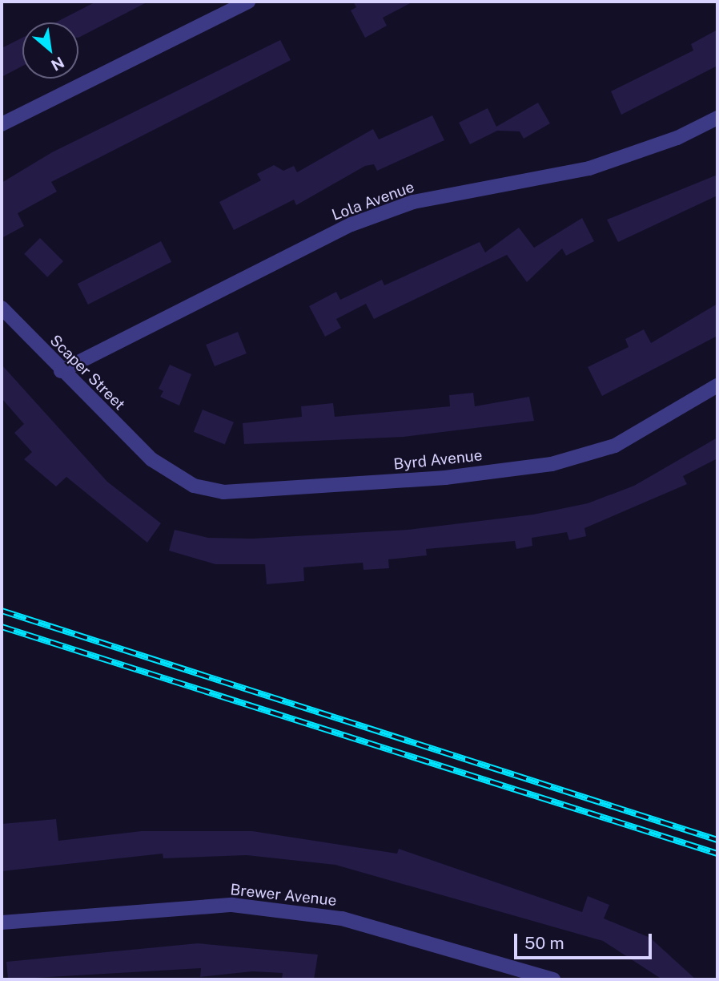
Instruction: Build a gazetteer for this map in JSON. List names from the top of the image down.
{
  "streets": {
    "street": [
      "Lola Avenue",
      "Scaper Street",
      "Byrd Avenue",
      "Brewer Avenue"
    ]
  },
  "crossings": [
    ["Lola Avenue", "Scaper Street"],
    ["Scaper Street", "Byrd Avenue"]
  ],
  "scale_bar": "50 m",
  "north": "bottom right"
}
